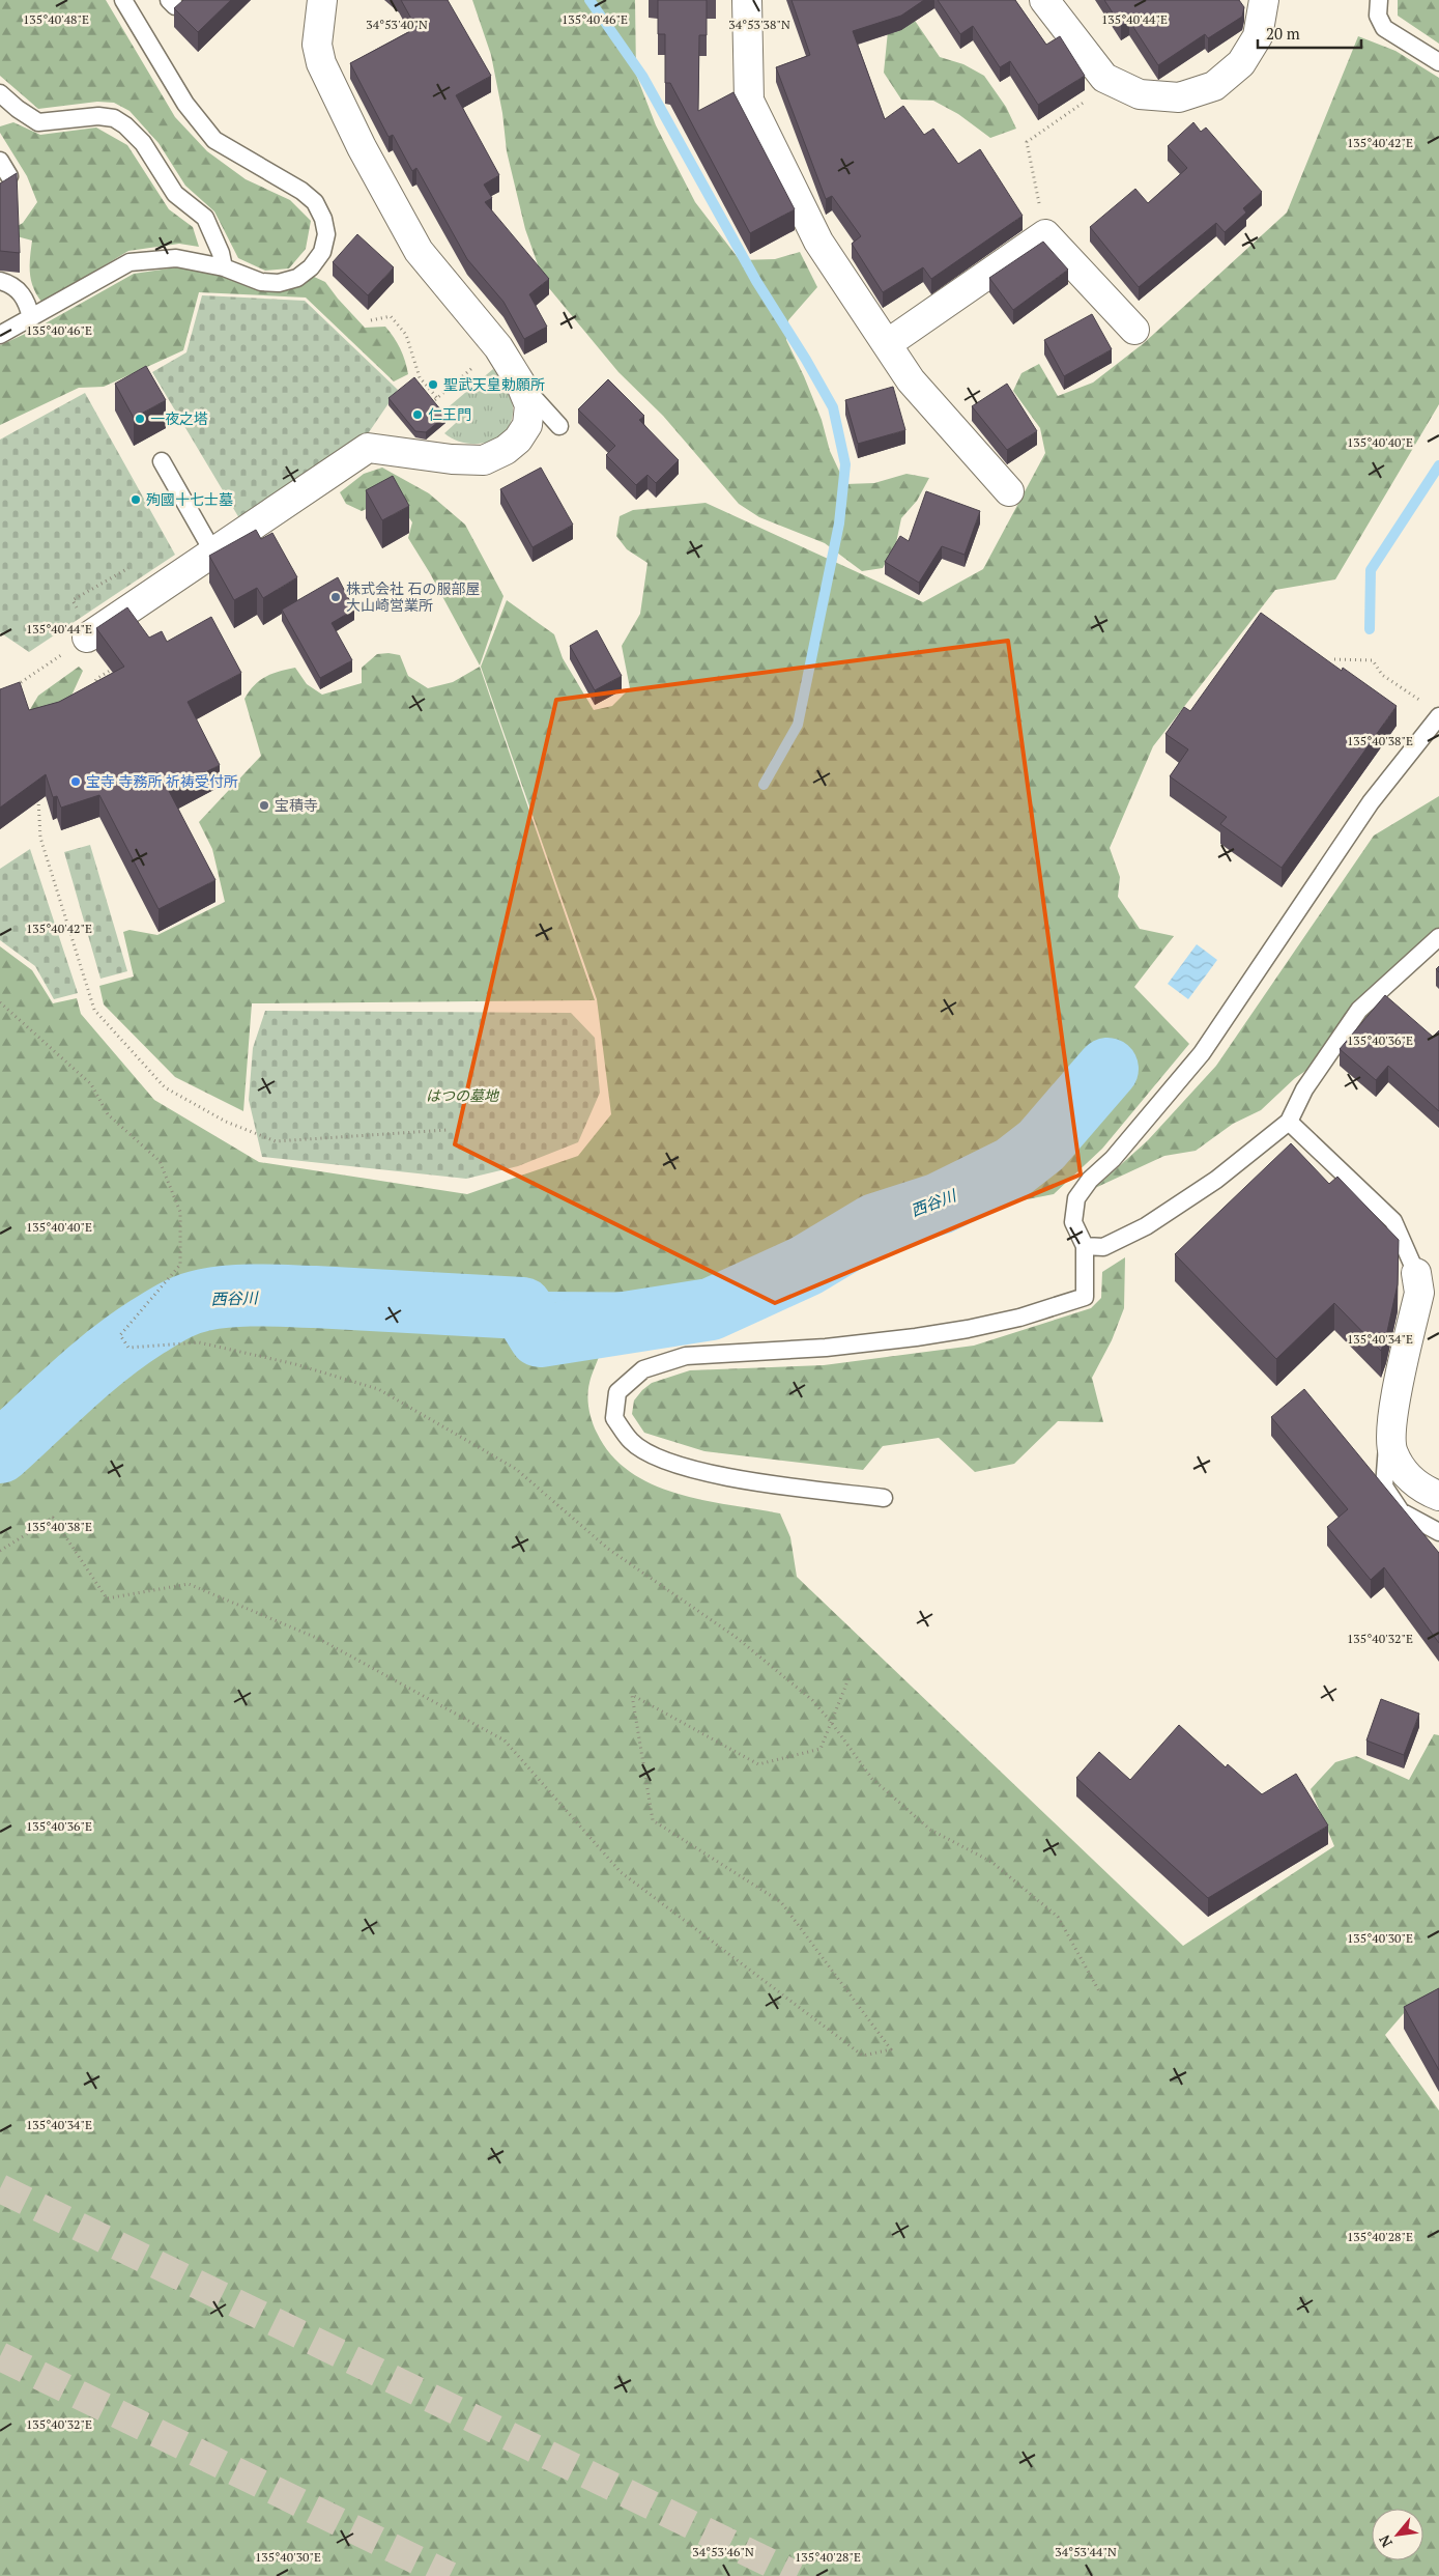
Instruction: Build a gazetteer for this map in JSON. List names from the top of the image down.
{
  "water": ["西谷川"],
  "parks": ["はつの墓地"],
  "places": [
    "聖武天皇勅願所",
    "仁王門",
    "一夜之塔",
    "殉國十七士墓",
    "株式会社 石の服部屋 大山崎営業所",
    "宝寺 寺務所 祈祷受付所",
    "宝積寺"
  ],
  "scale_bar": "20 m",
  "north": "bottom left",
  "coordinates": [
    "135°40'48\"E",
    "135°40'46\"E",
    "135°40'44\"E",
    "34°53'40\"N",
    "34°53'38\"N",
    "135°40'42\"E",
    "135°40'40\"E",
    "135°40'38\"E",
    "135°40'36\"E",
    "135°40'34\"E",
    "135°40'32\"E",
    "135°40'30\"E",
    "135°40'28\"E",
    "34°53'46\"N",
    "34°53'44\"N"
  ]
}
